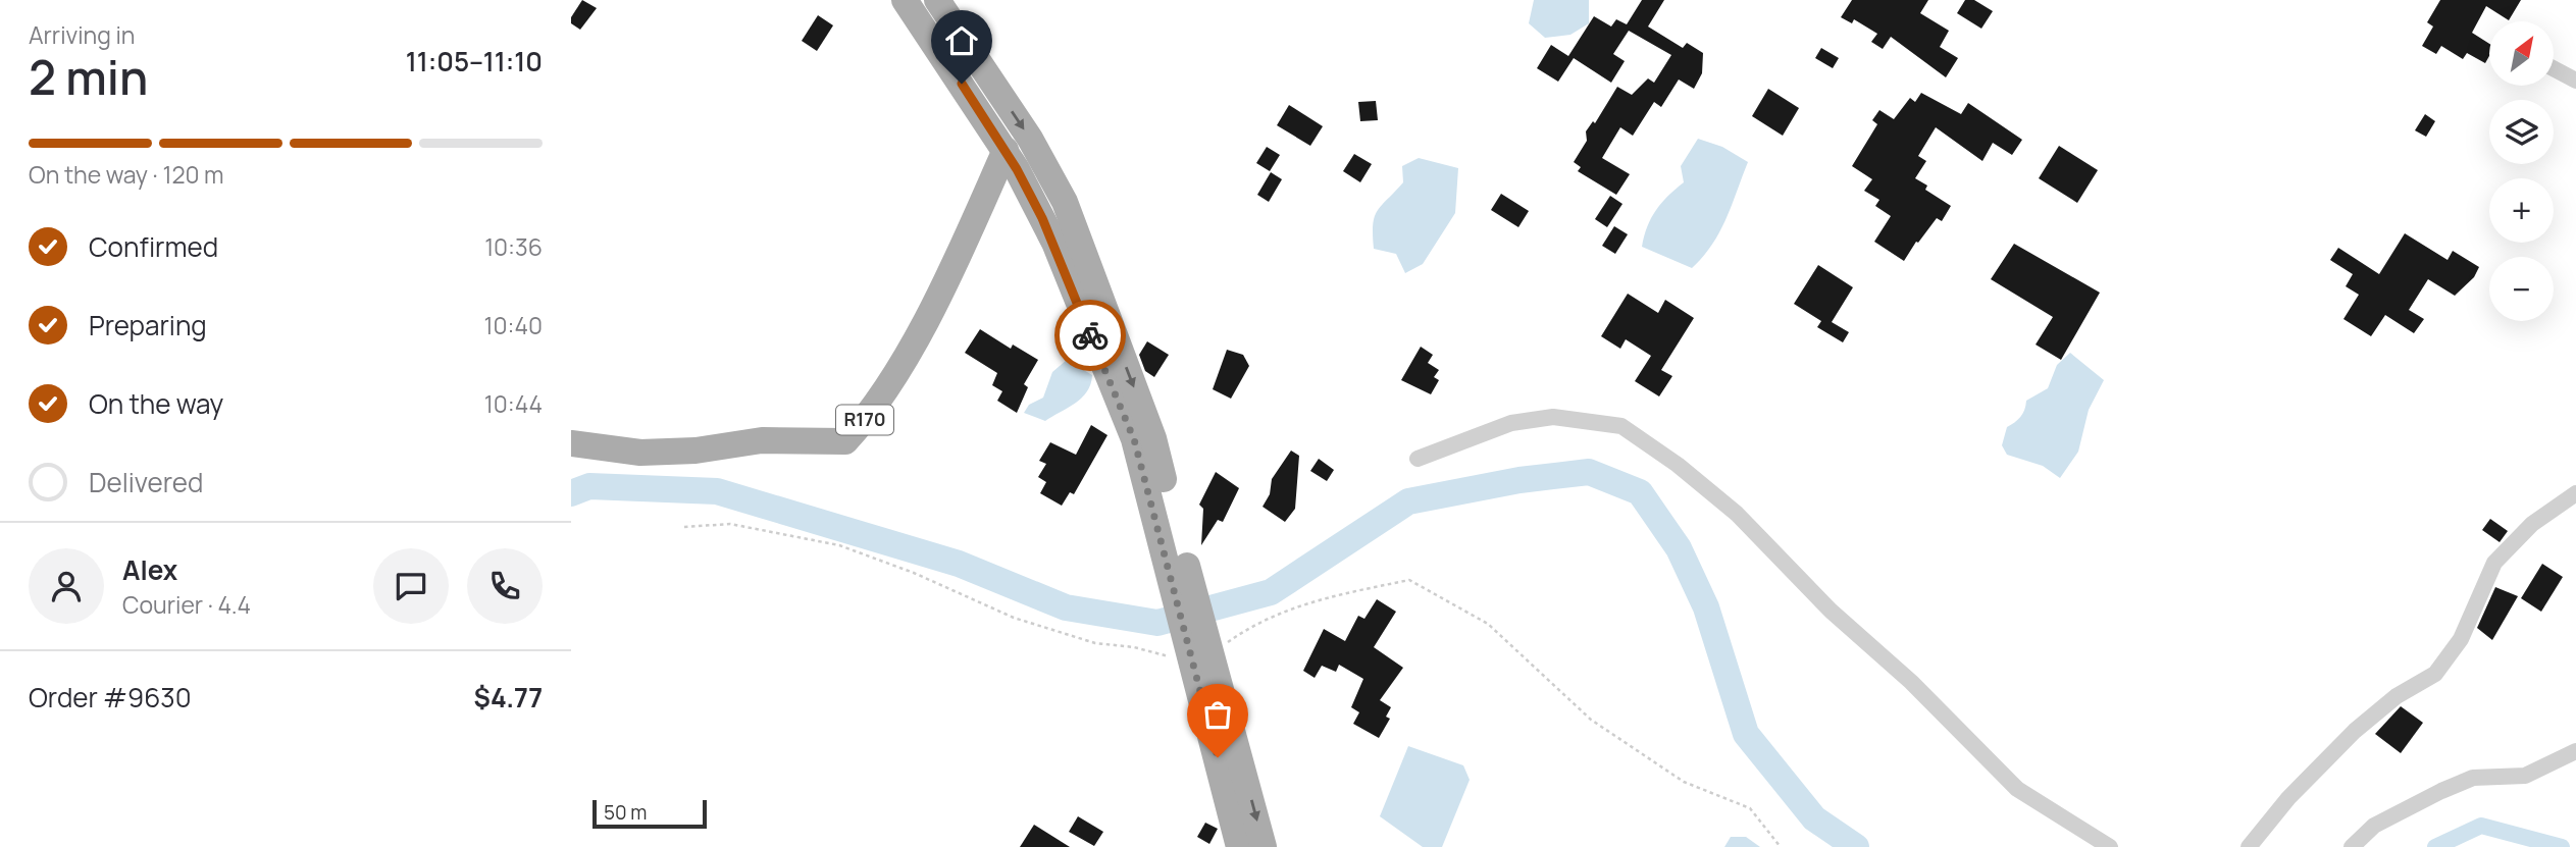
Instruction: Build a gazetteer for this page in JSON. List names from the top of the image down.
{
  "streets": {
    "main road": ["R170"]
  },
  "scale_bar": "50 m",
  "north": "top right",
  "page": {
    "heading": ["2 min", "Arriving in", "11:05–11:10"],
    "panel": [
      "Alex",
      "Courier · 4.4",
      "Order #9630",
      "$4.77"
    ],
    "map_buttons": ["+", "−"],
    "bar": "On the way · 120 m",
    "list": [
      ["Confirmed", "10:36"],
      ["Preparing", "10:40"],
      ["On the way", "10:44"],
      "Delivered"
    ],
    "scale": "50 m"
  }
}
